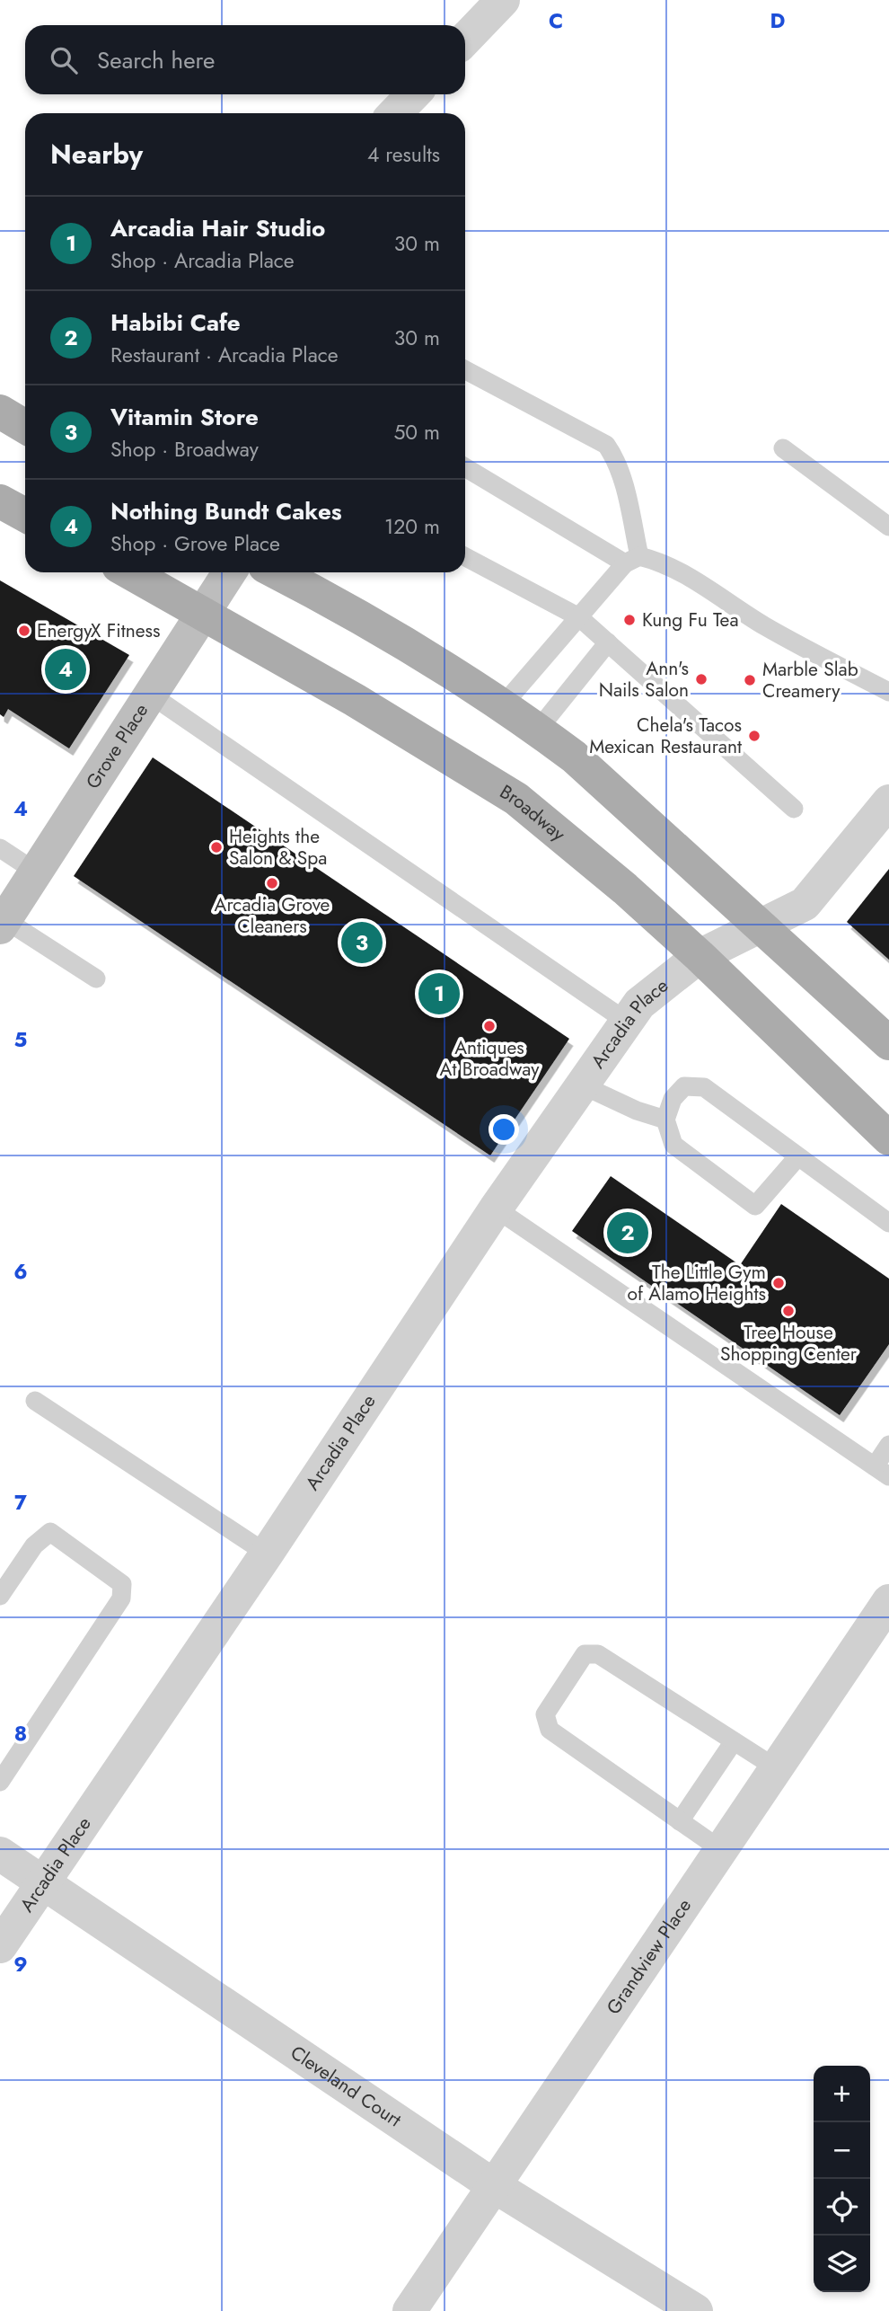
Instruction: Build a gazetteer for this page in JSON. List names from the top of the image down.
{
  "streets": {
    "main road": ["Broadway"],
    "street": [
      "Grove Place",
      "Arcadia Place",
      "Grandview Place",
      "Cleveland Court"
    ]
  },
  "crossings": [
    ["Grove Place", "Broadway"],
    ["Broadway", "Arcadia Place"],
    ["Arcadia Place", "Cleveland Court"],
    ["Grandview Place", "Cleveland Court"]
  ],
  "places": [
    "Kung Fu Tea",
    "EnergyX Fitness",
    "Ann's Nails Salon",
    "Marble Slab Creamery",
    "Chela's Tacos Mexican Restaurant",
    "Heights the Salon & Spa",
    "Arcadia Grove Cleaners",
    "Antiques At Broadway",
    "The Little Gym of Alamo Heights",
    "Tree House Shopping Center"
  ],
  "page": {
    "search": "Search here",
    "heading": ["Nearby", "4 results"],
    "list": [
      {
        "mark": "1",
        "name": "Arcadia Hair Studio",
        "note": "Shop · Arcadia Place",
        "value": "30 m"
      },
      {
        "mark": "2",
        "name": "Habibi Cafe",
        "note": "Restaurant · Arcadia Place",
        "value": "30 m"
      },
      {
        "mark": "3",
        "name": "Vitamin Store",
        "note": "Shop · Broadway",
        "value": "50 m"
      },
      {
        "mark": "4",
        "name": "Nothing Bundt Cakes",
        "note": "Shop · Grove Place",
        "value": "120 m"
      }
    ],
    "pins": [
      "4",
      "3",
      "1",
      "2"
    ],
    "map_buttons": ["+", "−"]
  },
  "grid": {
    "columns": ["C", "D"],
    "rows": [
      "4",
      "5",
      "6",
      "7",
      "8",
      "9"
    ]
  }
}
